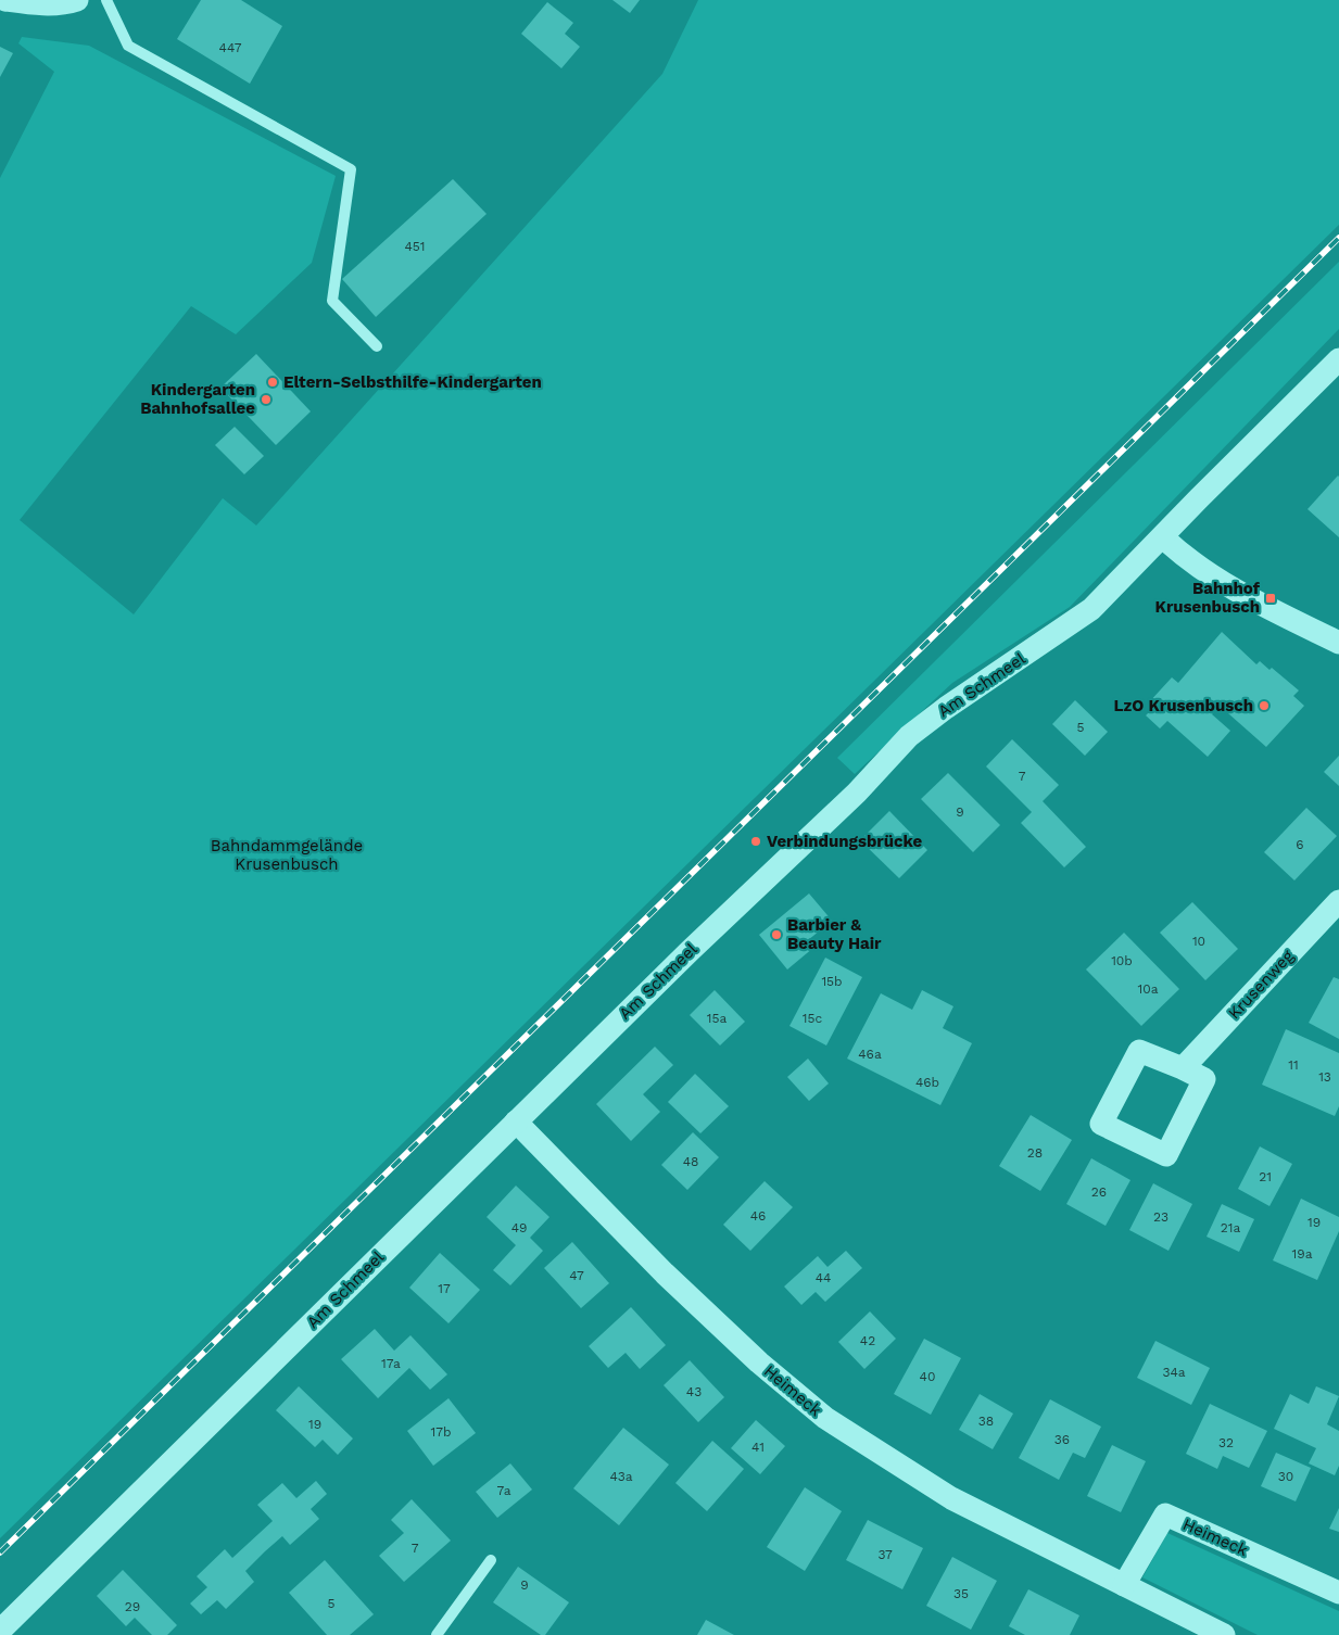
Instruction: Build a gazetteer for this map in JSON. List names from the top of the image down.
{
  "streets": {
    "street": ["Am Schmeel", "Krusenweg", "Heimeck"]
  },
  "crossings": [
    ["Am Schmeel", "Heimeck"]
  ],
  "parks": ["Bahndammgelände Krusenbusch"],
  "places": {
    "other": [
      "Eltern-Selbsthilfe-Kindergarten",
      "Kindergarten Bahnhofsallee",
      "LzO Krusenbusch",
      "Verbindungsbrücke",
      "Barbier & Beauty Hair"
    ],
    "transit": ["Bahnhof Krusenbusch"]
  },
  "house_numbers": [
    "447",
    "451",
    "5",
    "7",
    "9",
    "6",
    "10",
    "10b",
    "15b",
    "10a",
    "15a",
    "15c",
    "46a",
    "11",
    "13",
    "46b",
    "28",
    "48",
    "21",
    "26",
    "46",
    "23",
    "19",
    "49",
    "21a",
    "19a",
    "47",
    "44",
    "17",
    "42",
    "17a",
    "34a",
    "40",
    "43",
    "38",
    "19",
    "17b",
    "36",
    "32",
    "41",
    "43a",
    "30",
    "7a",
    "7",
    "37",
    "9",
    "35",
    "5",
    "29"
  ]
}
